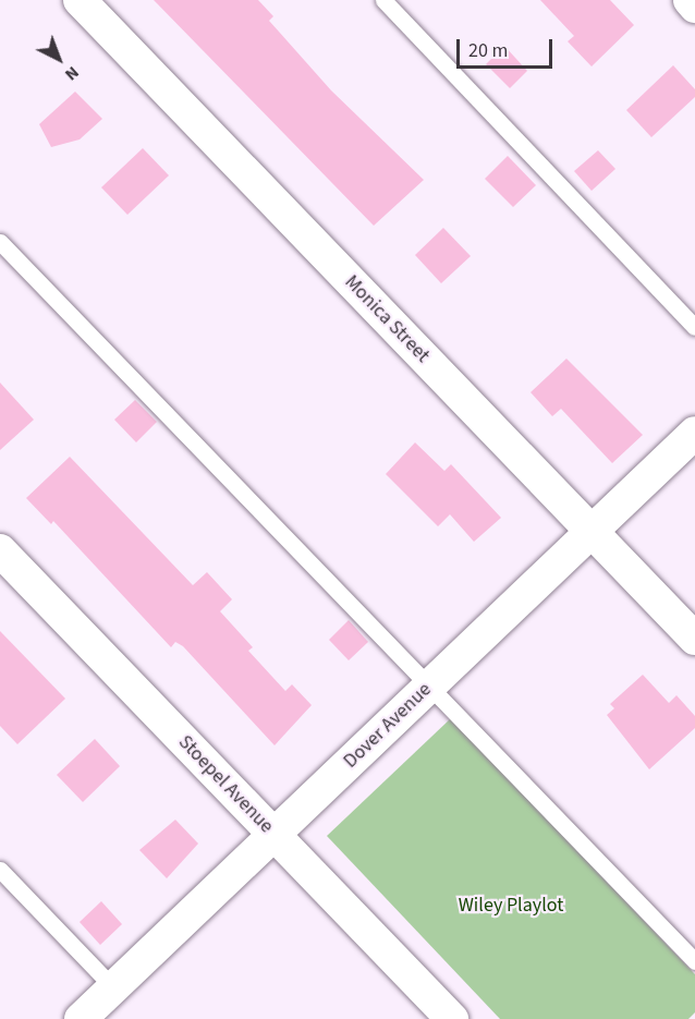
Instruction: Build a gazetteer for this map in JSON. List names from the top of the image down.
{
  "streets": {
    "street": ["Monica Street", "Dover Avenue", "Stoepel Avenue"]
  },
  "crossings": [
    ["Monica Street", "Dover Avenue"],
    ["Dover Avenue", "Stoepel Avenue"]
  ],
  "parks": ["Wiley Playlot"],
  "scale_bar": "20 m",
  "north": "bottom right"
}
